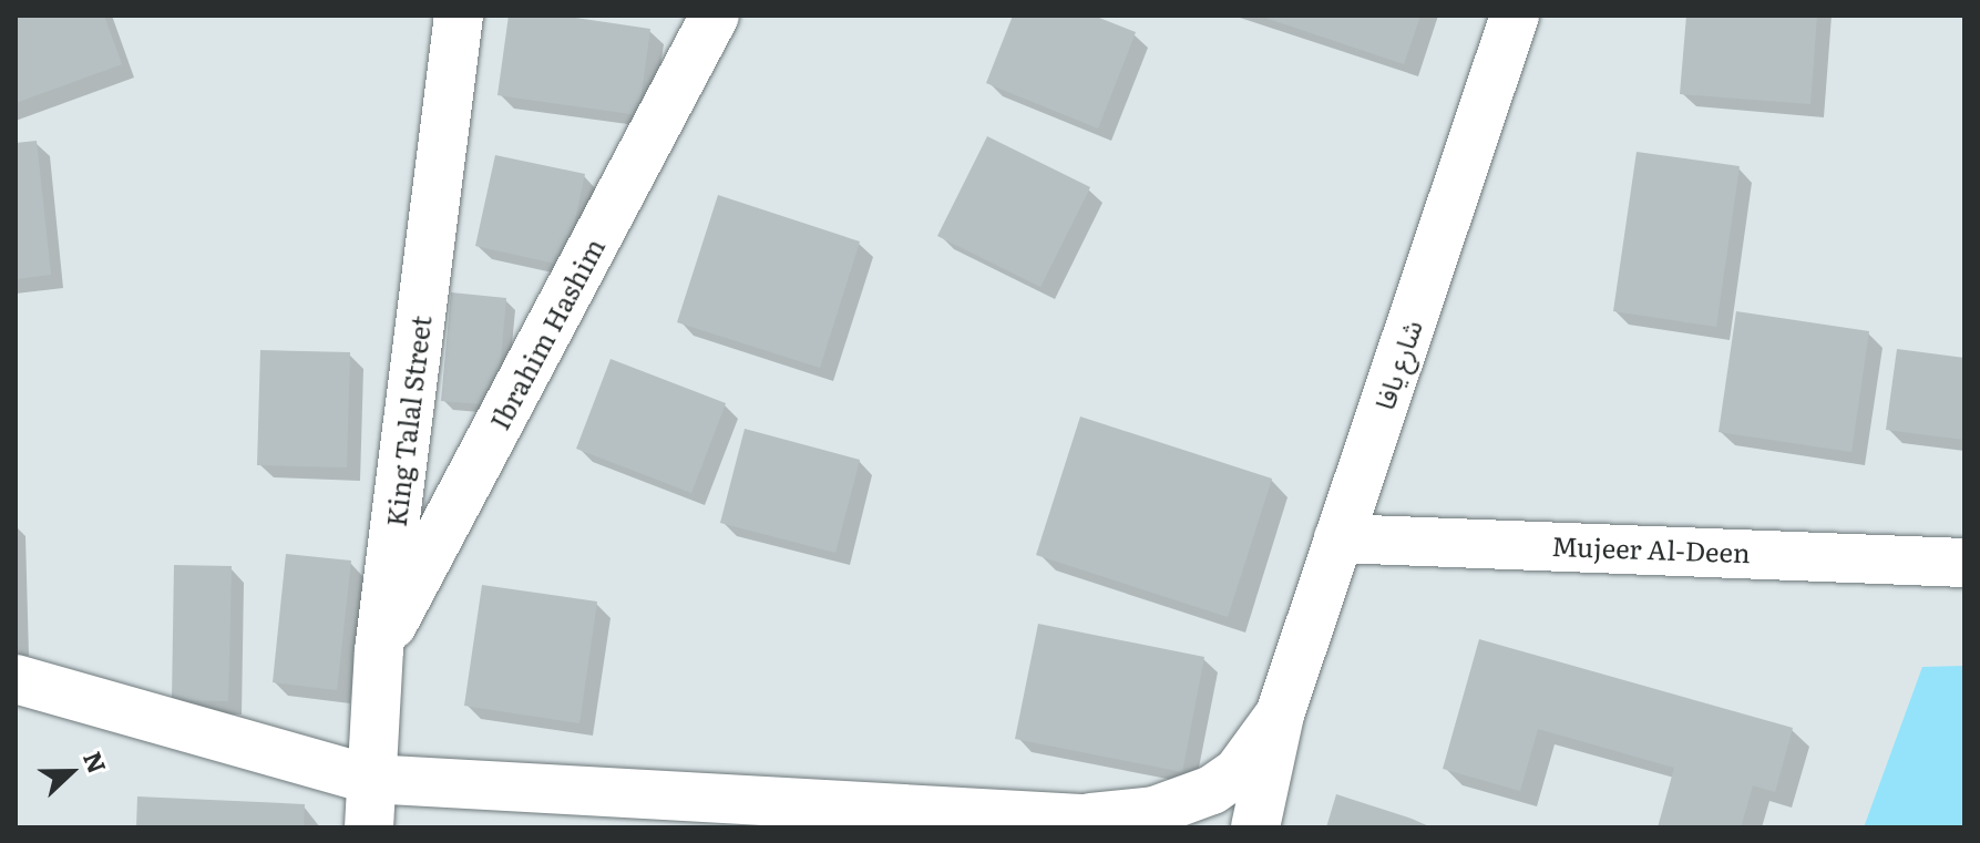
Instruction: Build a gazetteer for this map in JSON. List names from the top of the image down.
{
  "streets": {
    "street": [
      "Ibrahim Hashim",
      "شارع يافا",
      "King Talal Street",
      "Mujeer Al-Deen"
    ]
  },
  "crossings": [
    ["Ibrahim Hashim", "King Talal Street"],
    ["شارع يافا", "Mujeer Al-Deen"]
  ],
  "north": "right"
}
